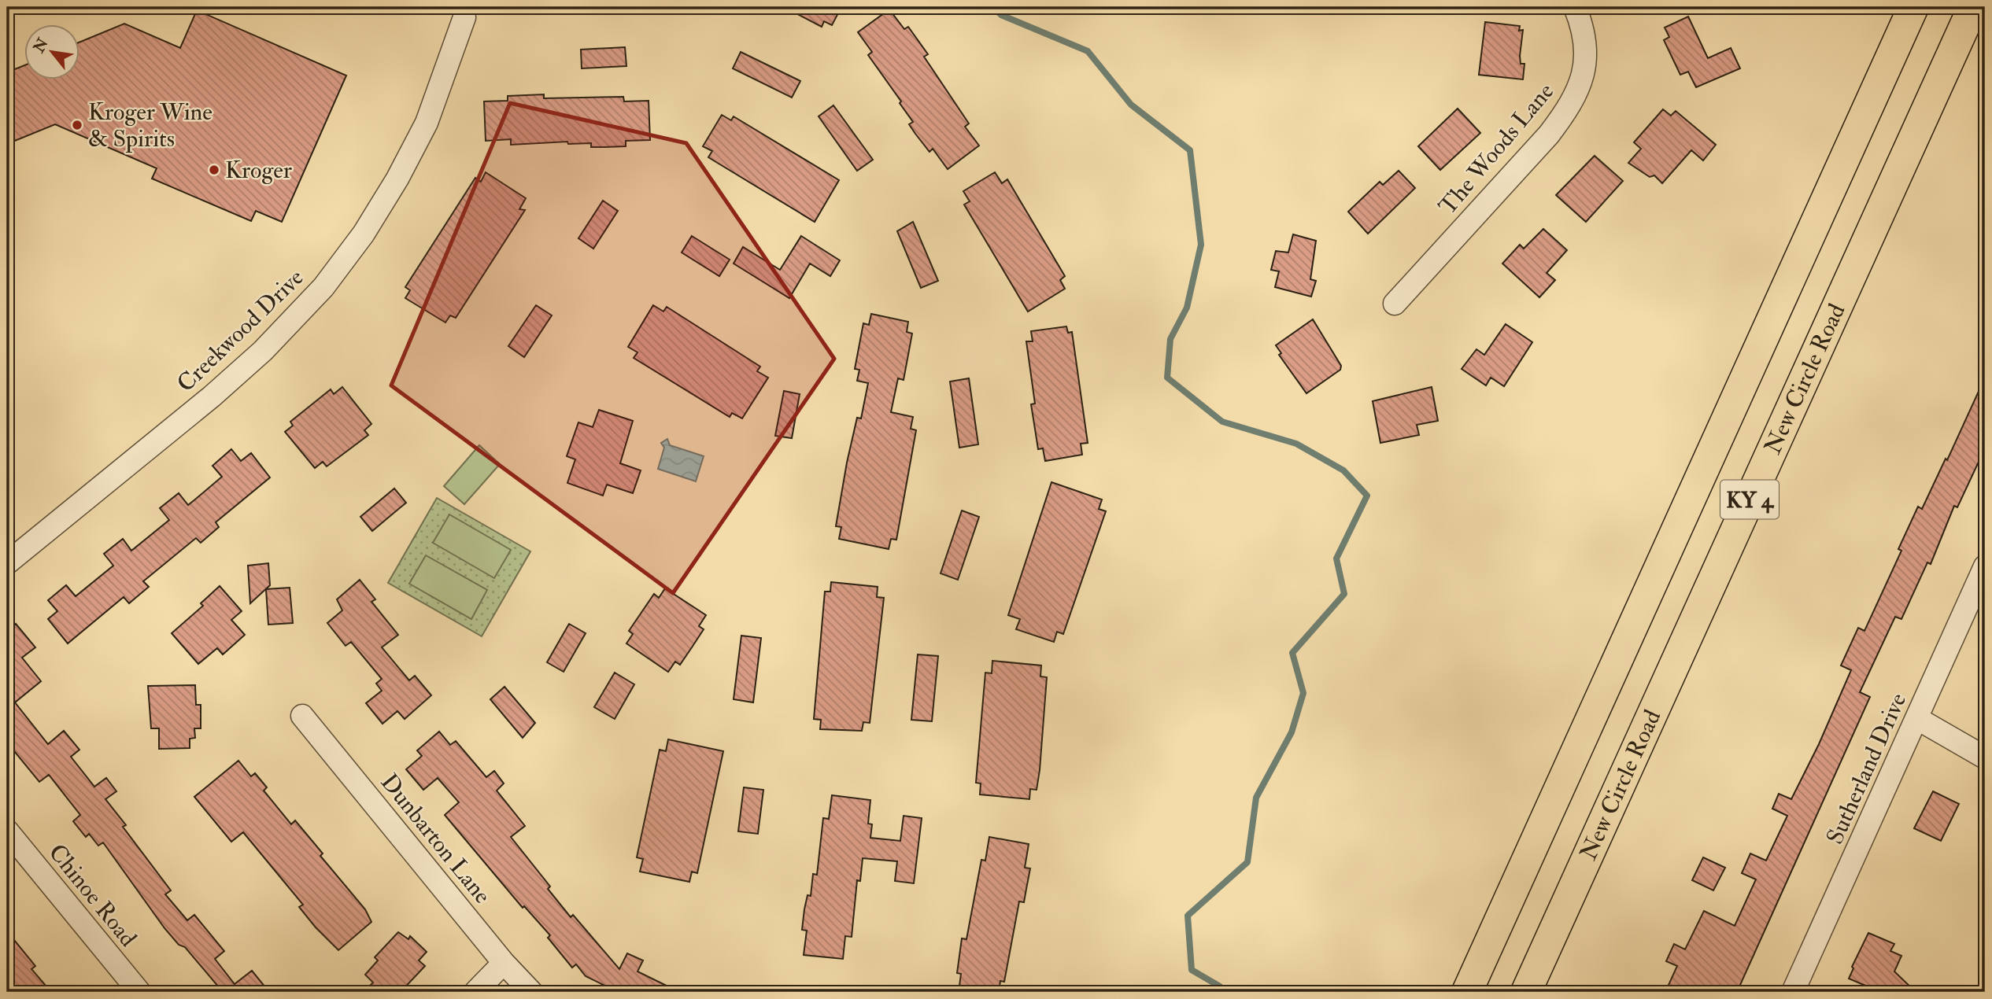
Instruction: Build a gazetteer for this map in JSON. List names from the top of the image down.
{
  "streets": {
    "highway": ["New Circle Road", "KY 4"],
    "street": [
      "The Woods Lane",
      "Creekwood Drive",
      "Sutherland Drive",
      "Dunbarton Lane",
      "Chinoe Road"
    ]
  },
  "places": ["Kroger Wine & Spirits", "Kroger"],
  "north": "top left"
}
